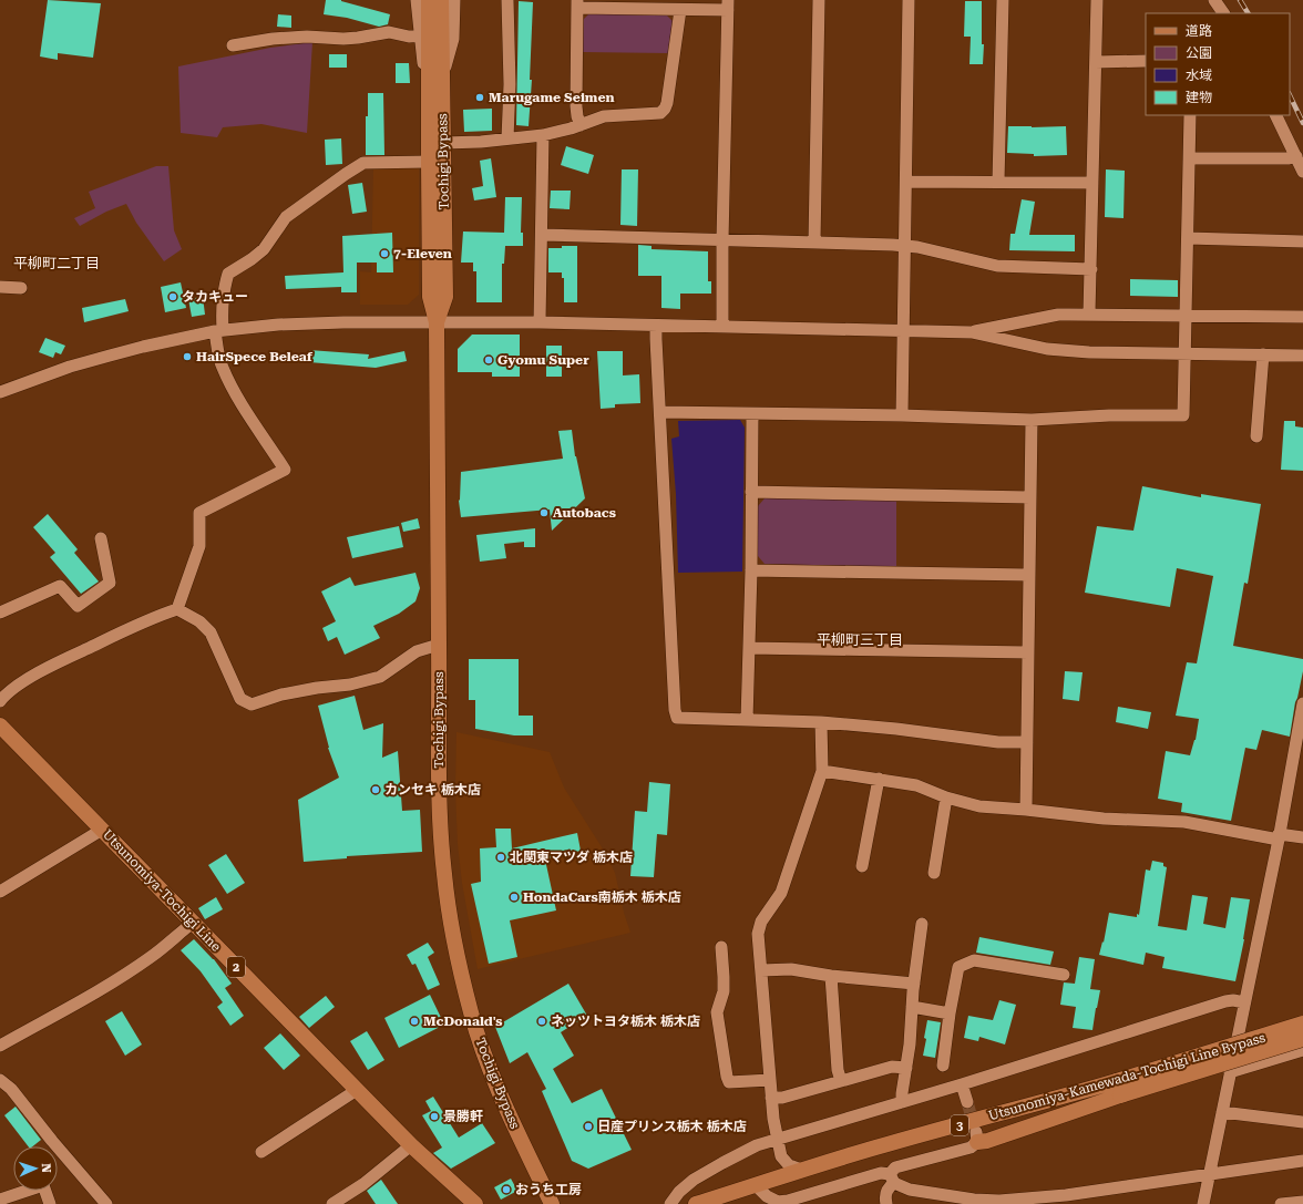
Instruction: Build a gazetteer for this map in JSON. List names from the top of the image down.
{
  "streets": {
    "main road": [
      "Tochigi Bypass",
      "Utsunomiya-Tochigi Line",
      "2",
      "Utsunomiya-Kamewada-Tochigi Line Bypass",
      "3"
    ]
  },
  "districts": ["平柳町二丁目", "平柳町三丁目"],
  "places": [
    "Marugame Seimen",
    "7-Eleven",
    "タカキュー",
    "HairSpece Beleaf",
    "Gyomu Super",
    "Autobacs",
    "カンセキ 栃木店",
    "北関東マツダ 栃木店",
    "HondaCars南栃木 栃木店",
    "McDonald's",
    "ネッツトヨタ栃木 栃木店",
    "景勝軒",
    "日産プリンス栃木 栃木店",
    "おうち工房"
  ],
  "legend": [
    "道路",
    "公園",
    "水域",
    "建物"
  ],
  "north": "right"
}
